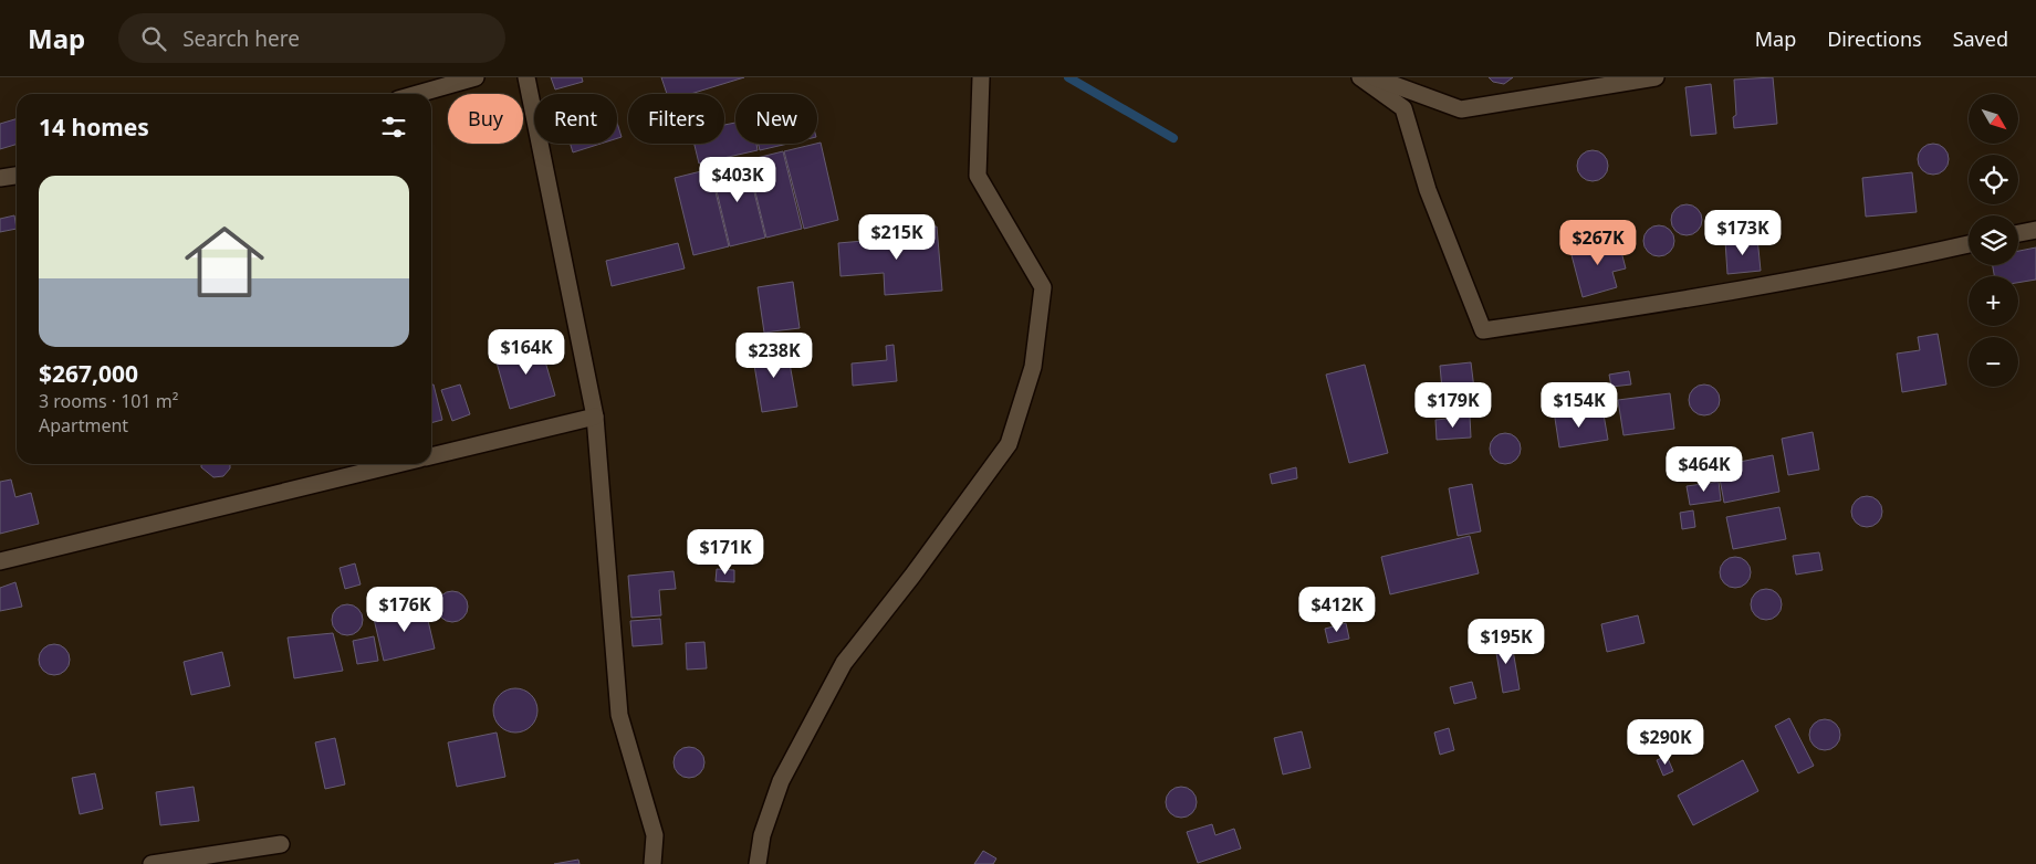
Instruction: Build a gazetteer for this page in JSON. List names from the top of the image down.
{
  "north": "bottom right",
  "page": {
    "header": "Map",
    "search": "Search here",
    "nav": ["Map", "Directions", "Saved"],
    "map_buttons": ["+", "−"],
    "chip": [
      "Buy",
      "Rent",
      "Filters",
      "New"
    ],
    "heading": "14 homes",
    "price": [
      "$403K",
      "$173K",
      "$215K",
      "$267K",
      "$164K",
      "$238K",
      "$179K",
      "$154K",
      "$464K",
      "$171K",
      "$176K",
      "$412K",
      "$195K",
      "$290K"
    ],
    "list": [
      {
        "name": "$267,000",
        "note": "3 rooms · 101 m² · Apartment"
      }
    ]
  }
}
